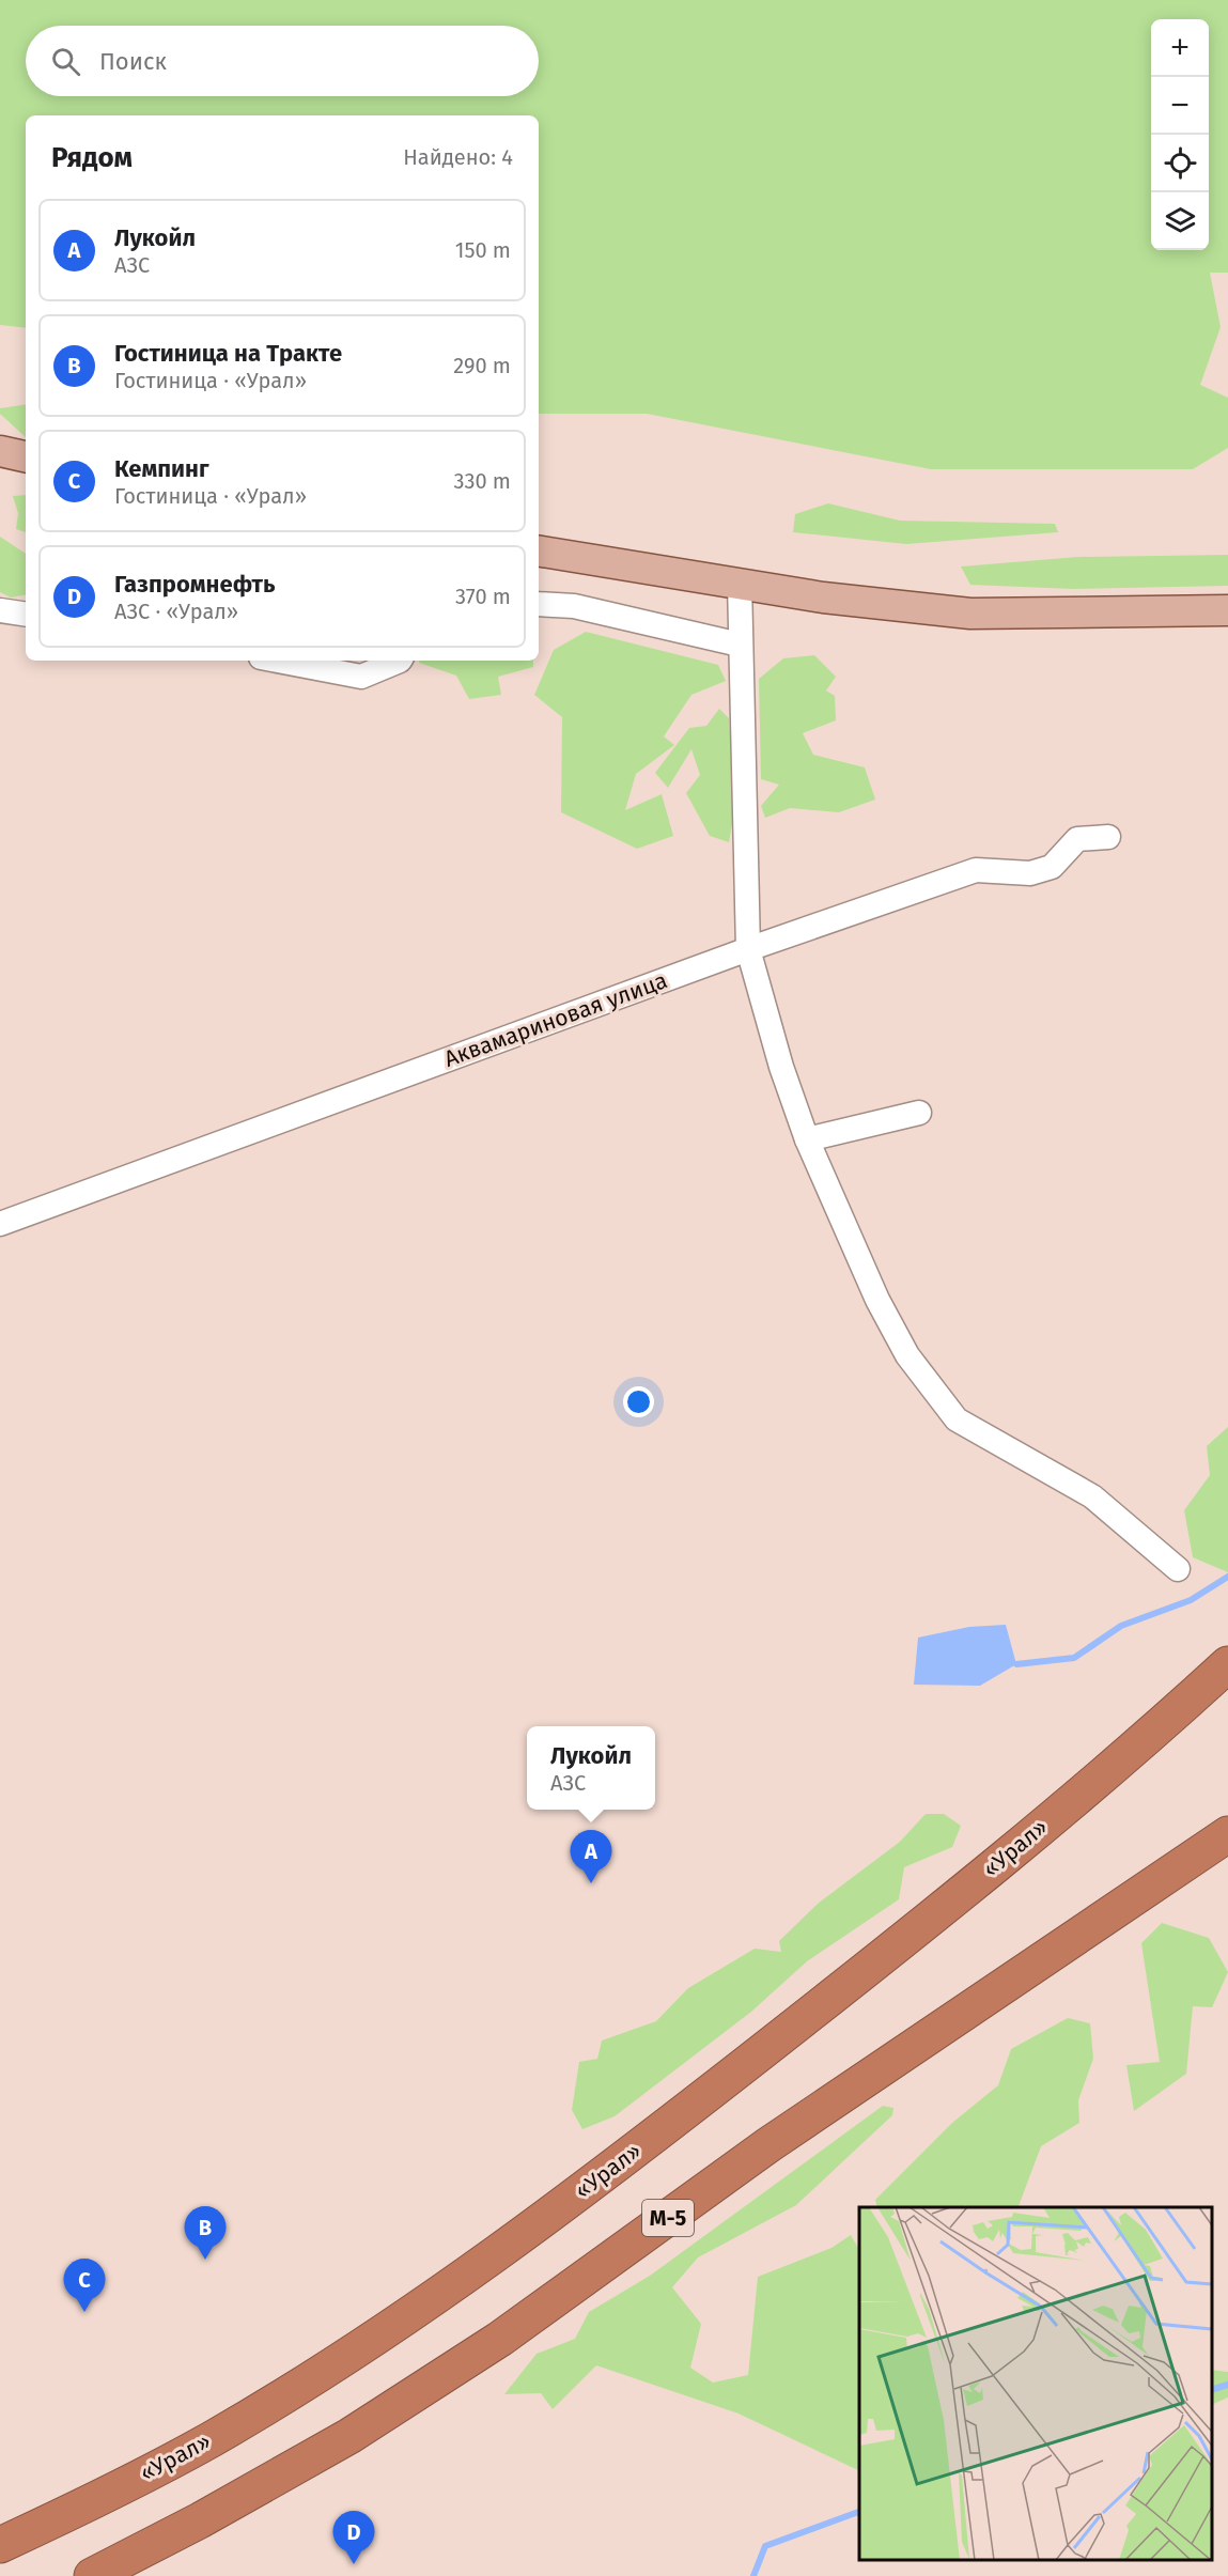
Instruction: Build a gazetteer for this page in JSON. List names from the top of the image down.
{
  "streets": {
    "highway": ["«Урал»", "М-5"],
    "street": ["Аквамариновая улица"]
  },
  "page": {
    "map_buttons": ["+", "−"],
    "search": "Поиск",
    "heading": ["Рядом", "Найдено: 4"],
    "list": [
      {
        "mark": "A",
        "name": "Лукойл",
        "note": "АЗС",
        "value": "150 m"
      },
      {
        "mark": "B",
        "name": "Гостиница на Тракте",
        "note": "Гостиница · «Урал»",
        "value": "290 m"
      },
      {
        "mark": "C",
        "name": "Кемпинг",
        "note": "Гостиница · «Урал»",
        "value": "330 m"
      },
      {
        "mark": "D",
        "name": "Газпромнефть",
        "note": "АЗС · «Урал»",
        "value": "370 m"
      }
    ],
    "popup": ["Лукойл", "АЗС"],
    "pins": [
      "A",
      "B",
      "C",
      "D"
    ]
  }
}
